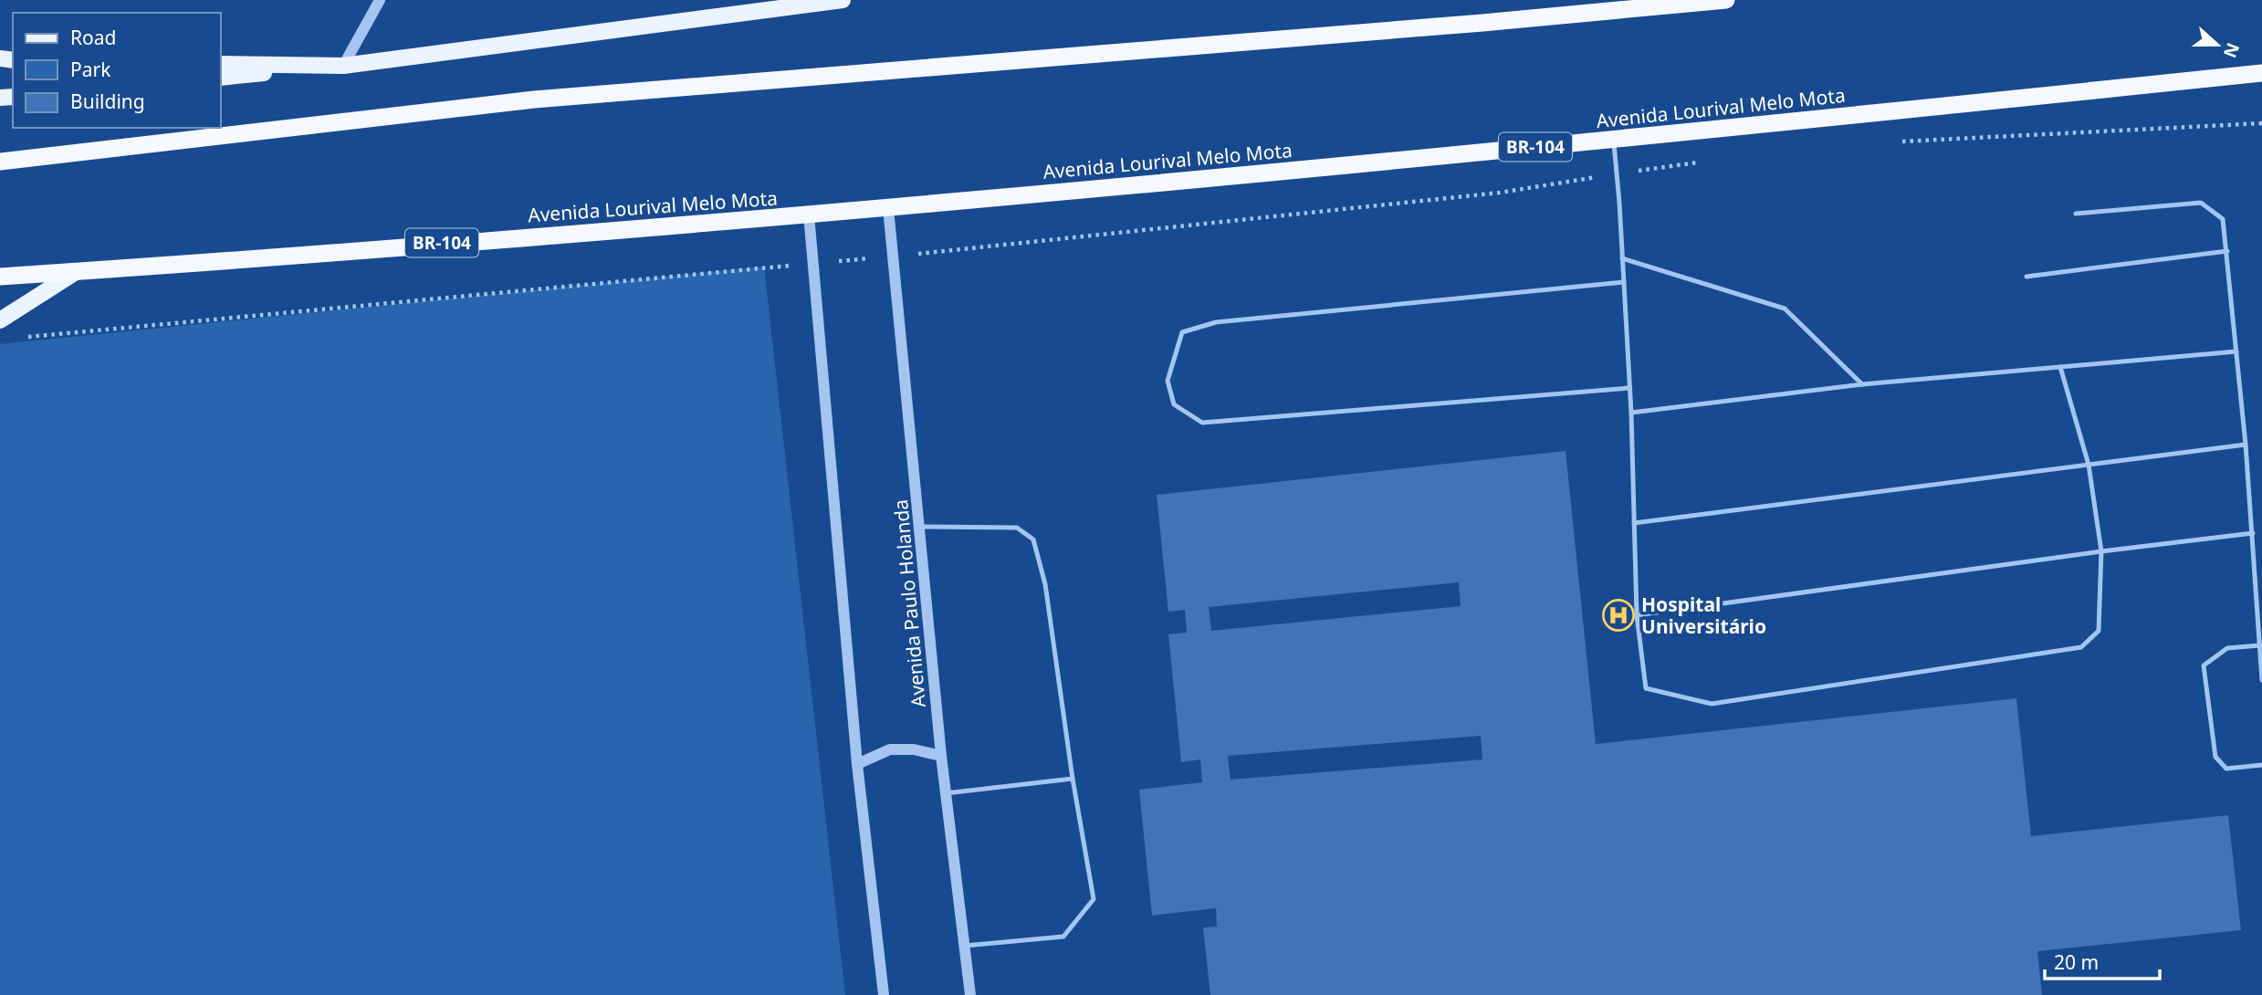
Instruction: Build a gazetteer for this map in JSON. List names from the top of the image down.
{
  "streets": {
    "highway": ["Avenida Lourival Melo Mota", "BR-104"],
    "street": ["Avenida Paulo Holanda"]
  },
  "crossings": [
    ["Avenida Lourival Melo Mota", "Avenida Paulo Holanda"]
  ],
  "places": {
    "hospital": ["Hospital Universitário"]
  },
  "legend": ["Road", "Park", "Building"],
  "scale_bar": "20 m",
  "north": "right"
}
